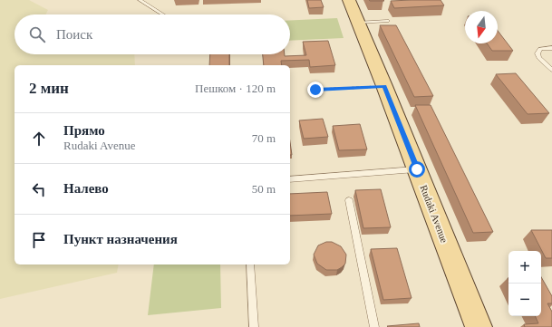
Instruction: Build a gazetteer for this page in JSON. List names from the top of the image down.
{
  "streets": {
    "main road": ["Rudaki Avenue"]
  },
  "north": "bottom",
  "page": {
    "search": "Поиск",
    "heading": ["2 мин", "Пешком · 120 m"],
    "list": [
      ["Прямо", "Rudaki Avenue", "70 m"],
      ["Налево", "50 m"],
      "Пункт назначения"
    ],
    "map_buttons": ["+", "−"]
  }
}
